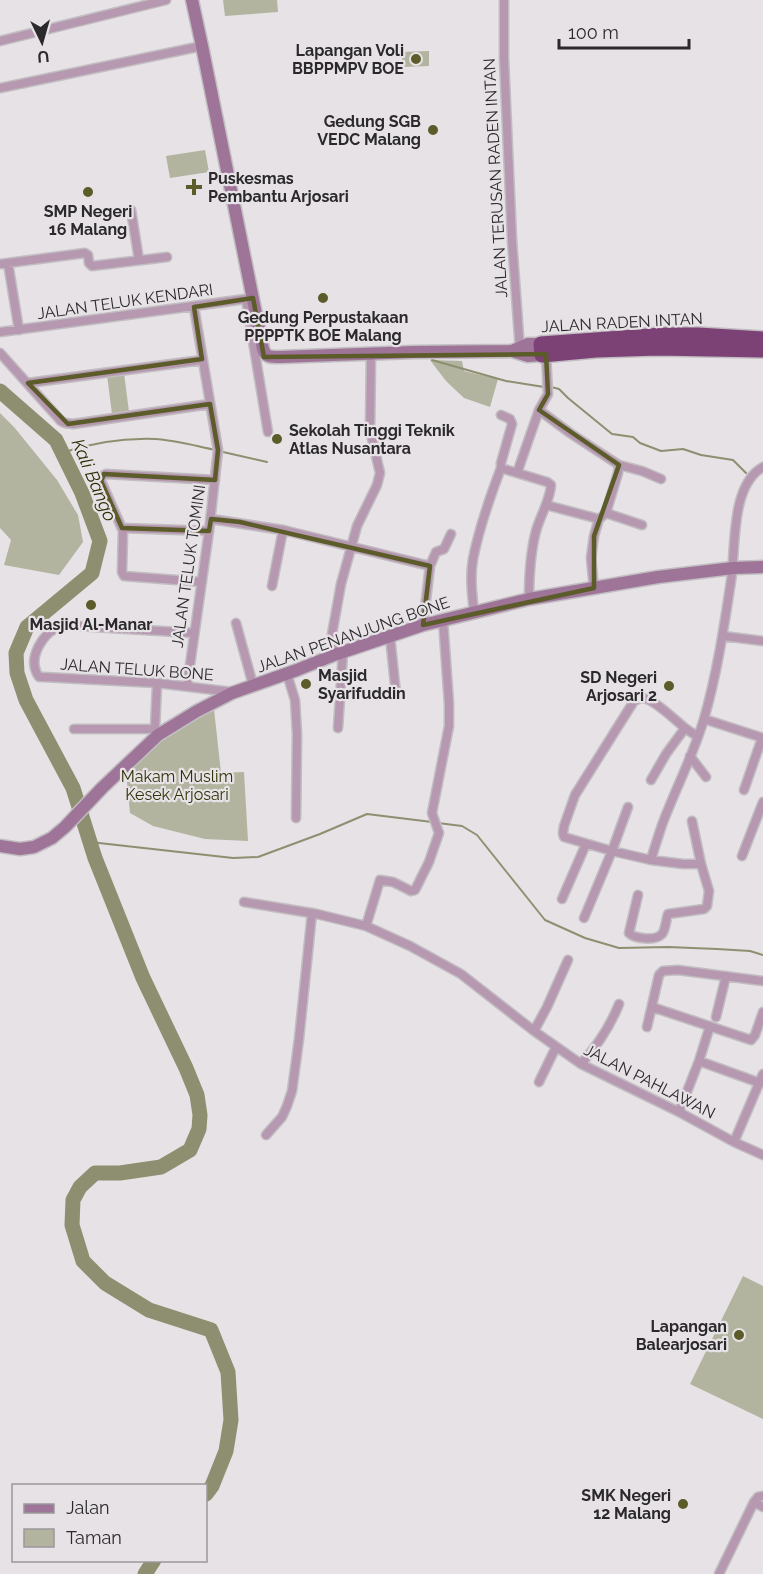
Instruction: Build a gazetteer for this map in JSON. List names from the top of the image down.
{
  "streets": {
    "highway": ["JALAN RADEN INTAN"],
    "street": [
      "JALAN TERUSAN RADEN INTAN",
      "JALAN TELUK KENDARI",
      "JALAN TELUK TOMINI",
      "JALAN PENANJUNG BONE",
      "JALAN TELUK BONE",
      "JALAN PAHLAWAN"
    ]
  },
  "crossings": [
    ["JALAN TERUSAN RADEN INTAN", "JALAN RADEN INTAN"],
    ["JALAN TELUK KENDARI", "JALAN RADEN INTAN"],
    ["JALAN TELUK KENDARI", "JALAN TELUK TOMINI"],
    ["JALAN TELUK TOMINI", "JALAN TELUK BONE"],
    ["JALAN PENANJUNG BONE", "JALAN TELUK BONE"]
  ],
  "water": ["Kali Bango"],
  "parks": ["Makam Muslim Kesek Arjosari"],
  "places": {
    "other": [
      "Lapangan Voli BBPPMPV BOE",
      "Gedung SGB VEDC Malang",
      "SMP Negeri 16 Malang",
      "Gedung Perpustakaan PPPPTK BOE Malang",
      "Sekolah Tinggi Teknik Atlas Nusantara",
      "Masjid Al-Manar",
      "Masjid Syarifuddin",
      "SD Negeri Arjosari 2",
      "Lapangan Balearjosari",
      "SMK Negeri 12 Malang"
    ],
    "health": ["Puskesmas Pembantu Arjosari"]
  },
  "legend": ["Jalan", "Taman"],
  "scale_bar": "100 m",
  "north": "bottom"
}
